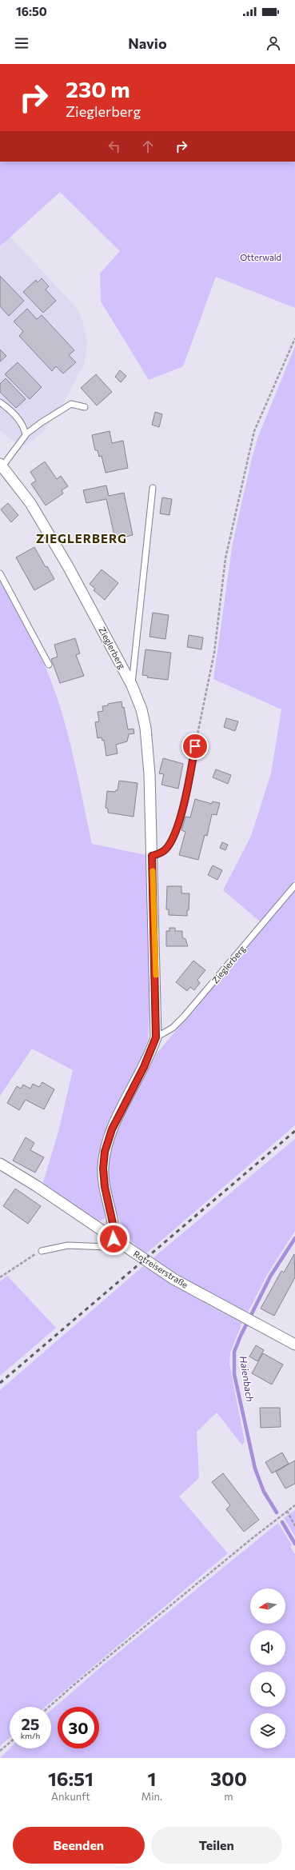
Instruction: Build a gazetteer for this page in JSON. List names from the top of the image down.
{
  "streets": {
    "street": ["Zieglerberg", "Rotreiserstraße"]
  },
  "crossings": [
    ["Zieglerberg", "Rotreiserstraße"]
  ],
  "districts": ["ZIEGLERBERG"],
  "water": ["Haienbach"],
  "parks": ["Otterwald"],
  "north": "left",
  "page": {
    "status": "16:50",
    "header": "Navio",
    "turn": ["230 m", "Zieglerberg"],
    "speed": "25 km/h",
    "limit": "30",
    "eta": [
      "16:51",
      "Ankunft",
      "1",
      "Min.",
      "300",
      "m"
    ],
    "buttons": ["Beenden", "Teilen"]
  }
}
